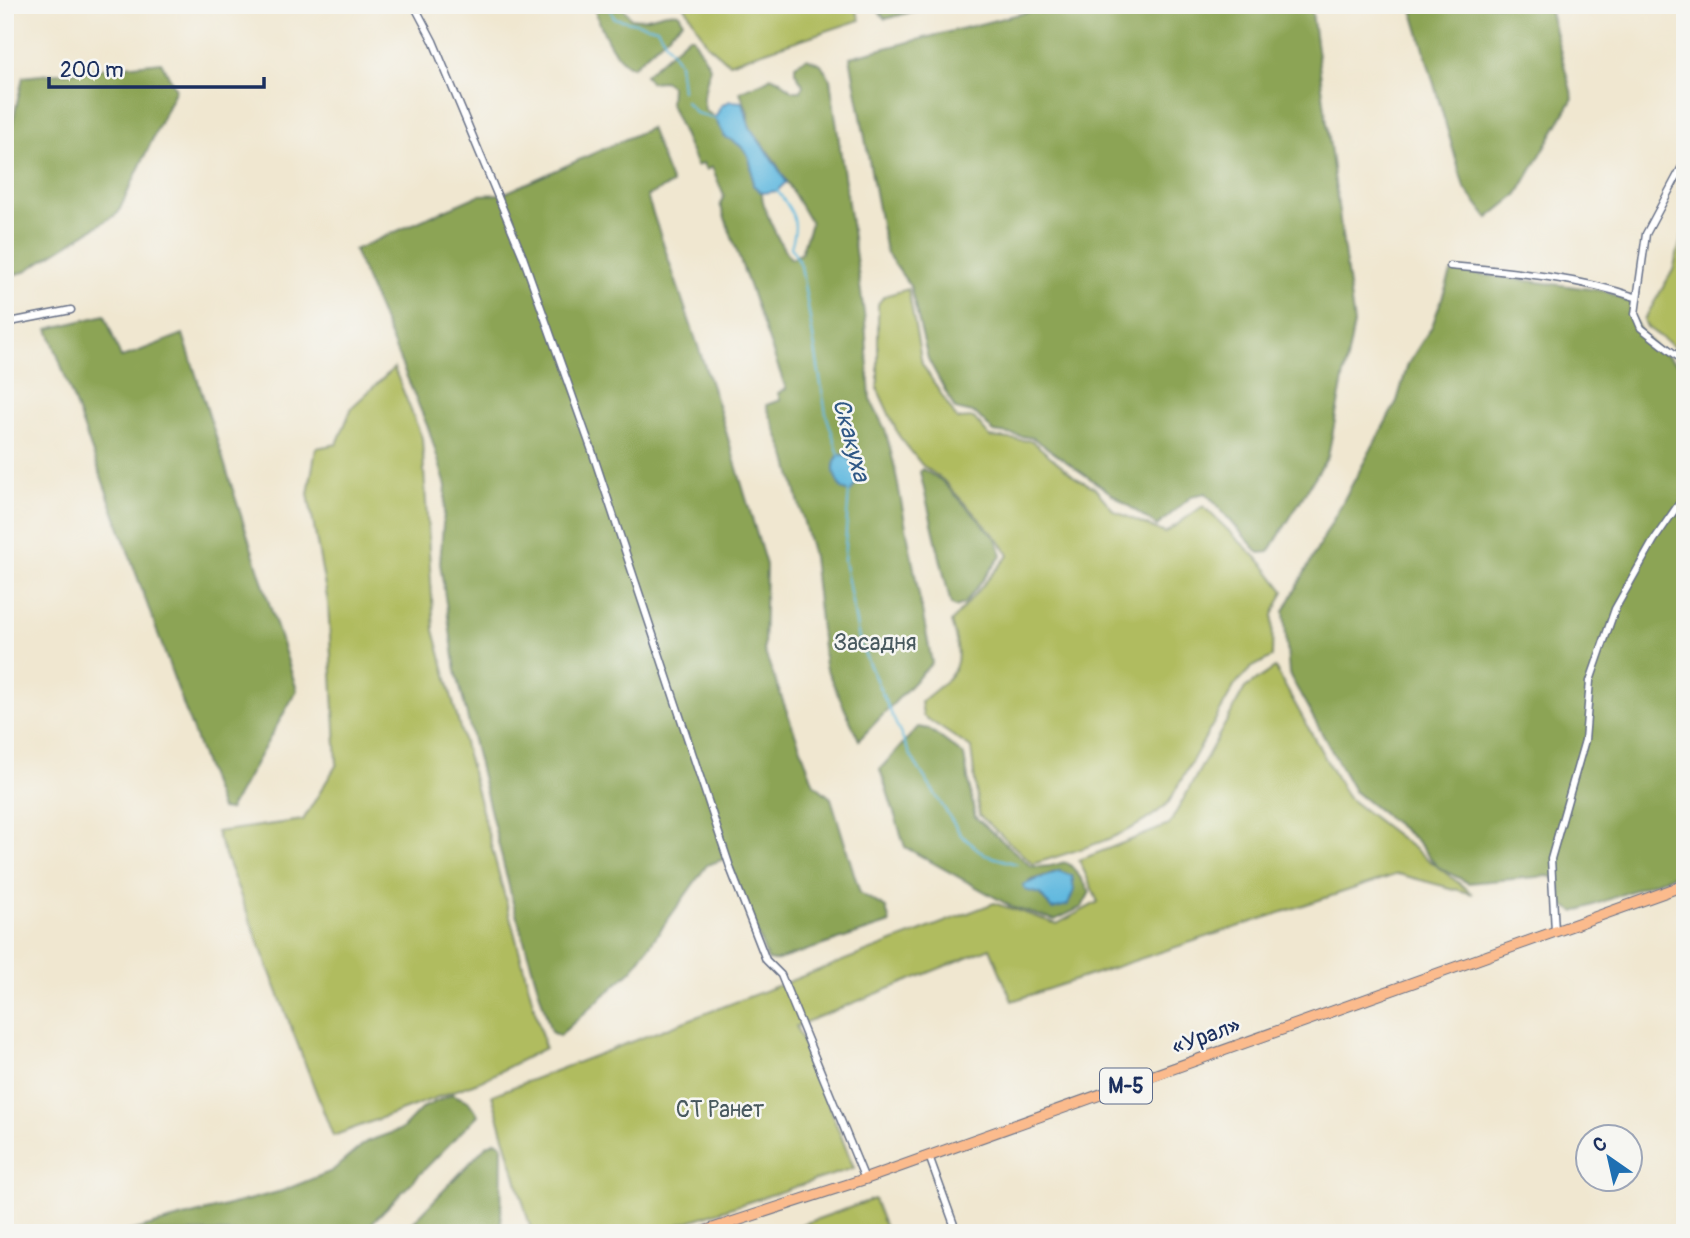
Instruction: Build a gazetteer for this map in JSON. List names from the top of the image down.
{
  "streets": {
    "highway": ["«Урал»", "М-5"]
  },
  "water": ["Скакуха"],
  "parks": ["Засадня", "СТ Ранет"],
  "scale_bar": "200 m",
  "north": "top left"
}
